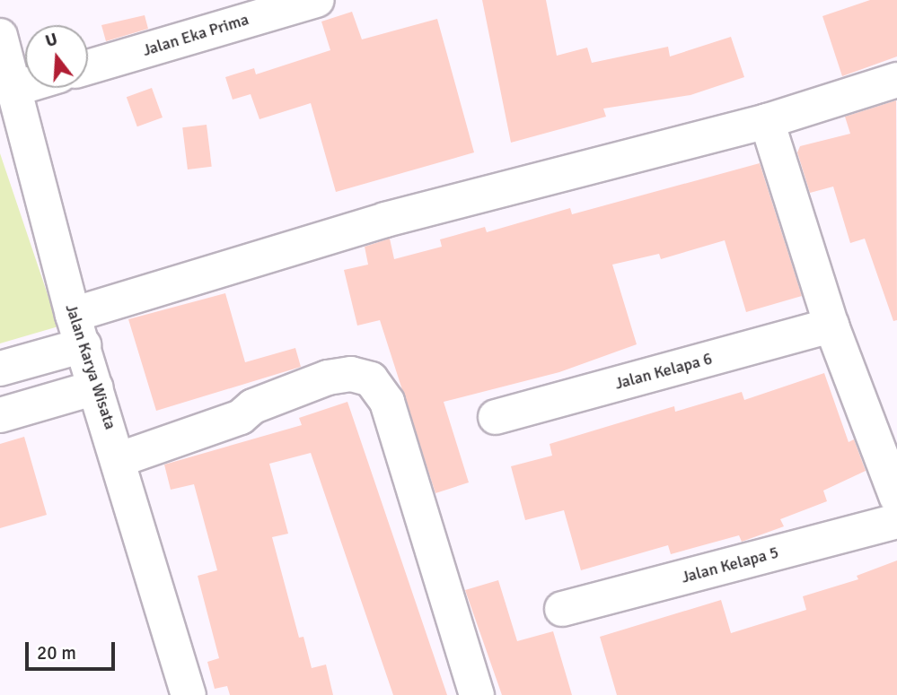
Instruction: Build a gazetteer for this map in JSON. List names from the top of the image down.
{
  "streets": {
    "street": [
      "Jalan Eka Prima",
      "Jalan Karya Wisata",
      "Jalan Kelapa 6",
      "Jalan Kelapa 5"
    ]
  },
  "scale_bar": "20 m",
  "north": "top"
}
